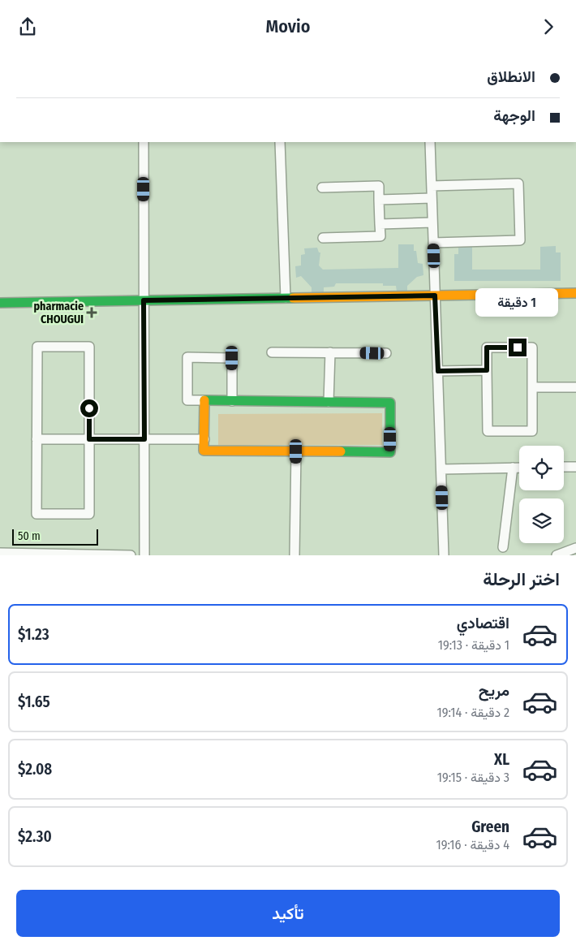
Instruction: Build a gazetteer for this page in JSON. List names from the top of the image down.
{
  "places": {
    "health": ["pharmacie CHOUGUI"]
  },
  "scale_bar": "50 m",
  "page": {
    "header": "Movio",
    "banner": ["الانطلاق", "الوجهة"],
    "bubble": "1 دقيقة",
    "scale": "50 m",
    "heading": "اختر الرحلة",
    "list": [
      {
        "name": "اقتصادي",
        "note": "1 دقيقة · 19:13",
        "value": "$1.23"
      },
      {
        "name": "مريح",
        "note": "2 دقيقة · 19:14",
        "value": "$1.65"
      },
      {
        "name": "XL",
        "note": "3 دقيقة · 19:15",
        "value": "$2.08"
      },
      {
        "name": "Green",
        "note": "4 دقيقة · 19:16",
        "value": "$2.30"
      }
    ],
    "buttons": "تأكيد"
  }
}
